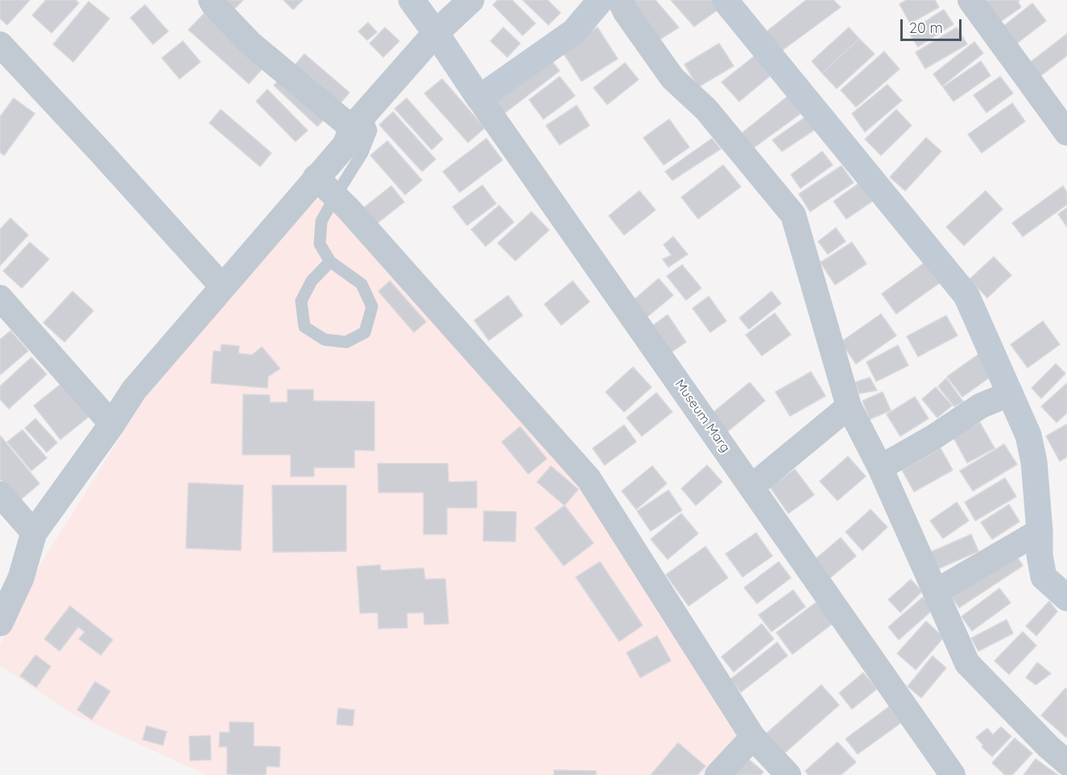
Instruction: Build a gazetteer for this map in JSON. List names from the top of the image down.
{
  "streets": {
    "street": ["Museum Marg"]
  },
  "scale_bar": "20 m"
}
